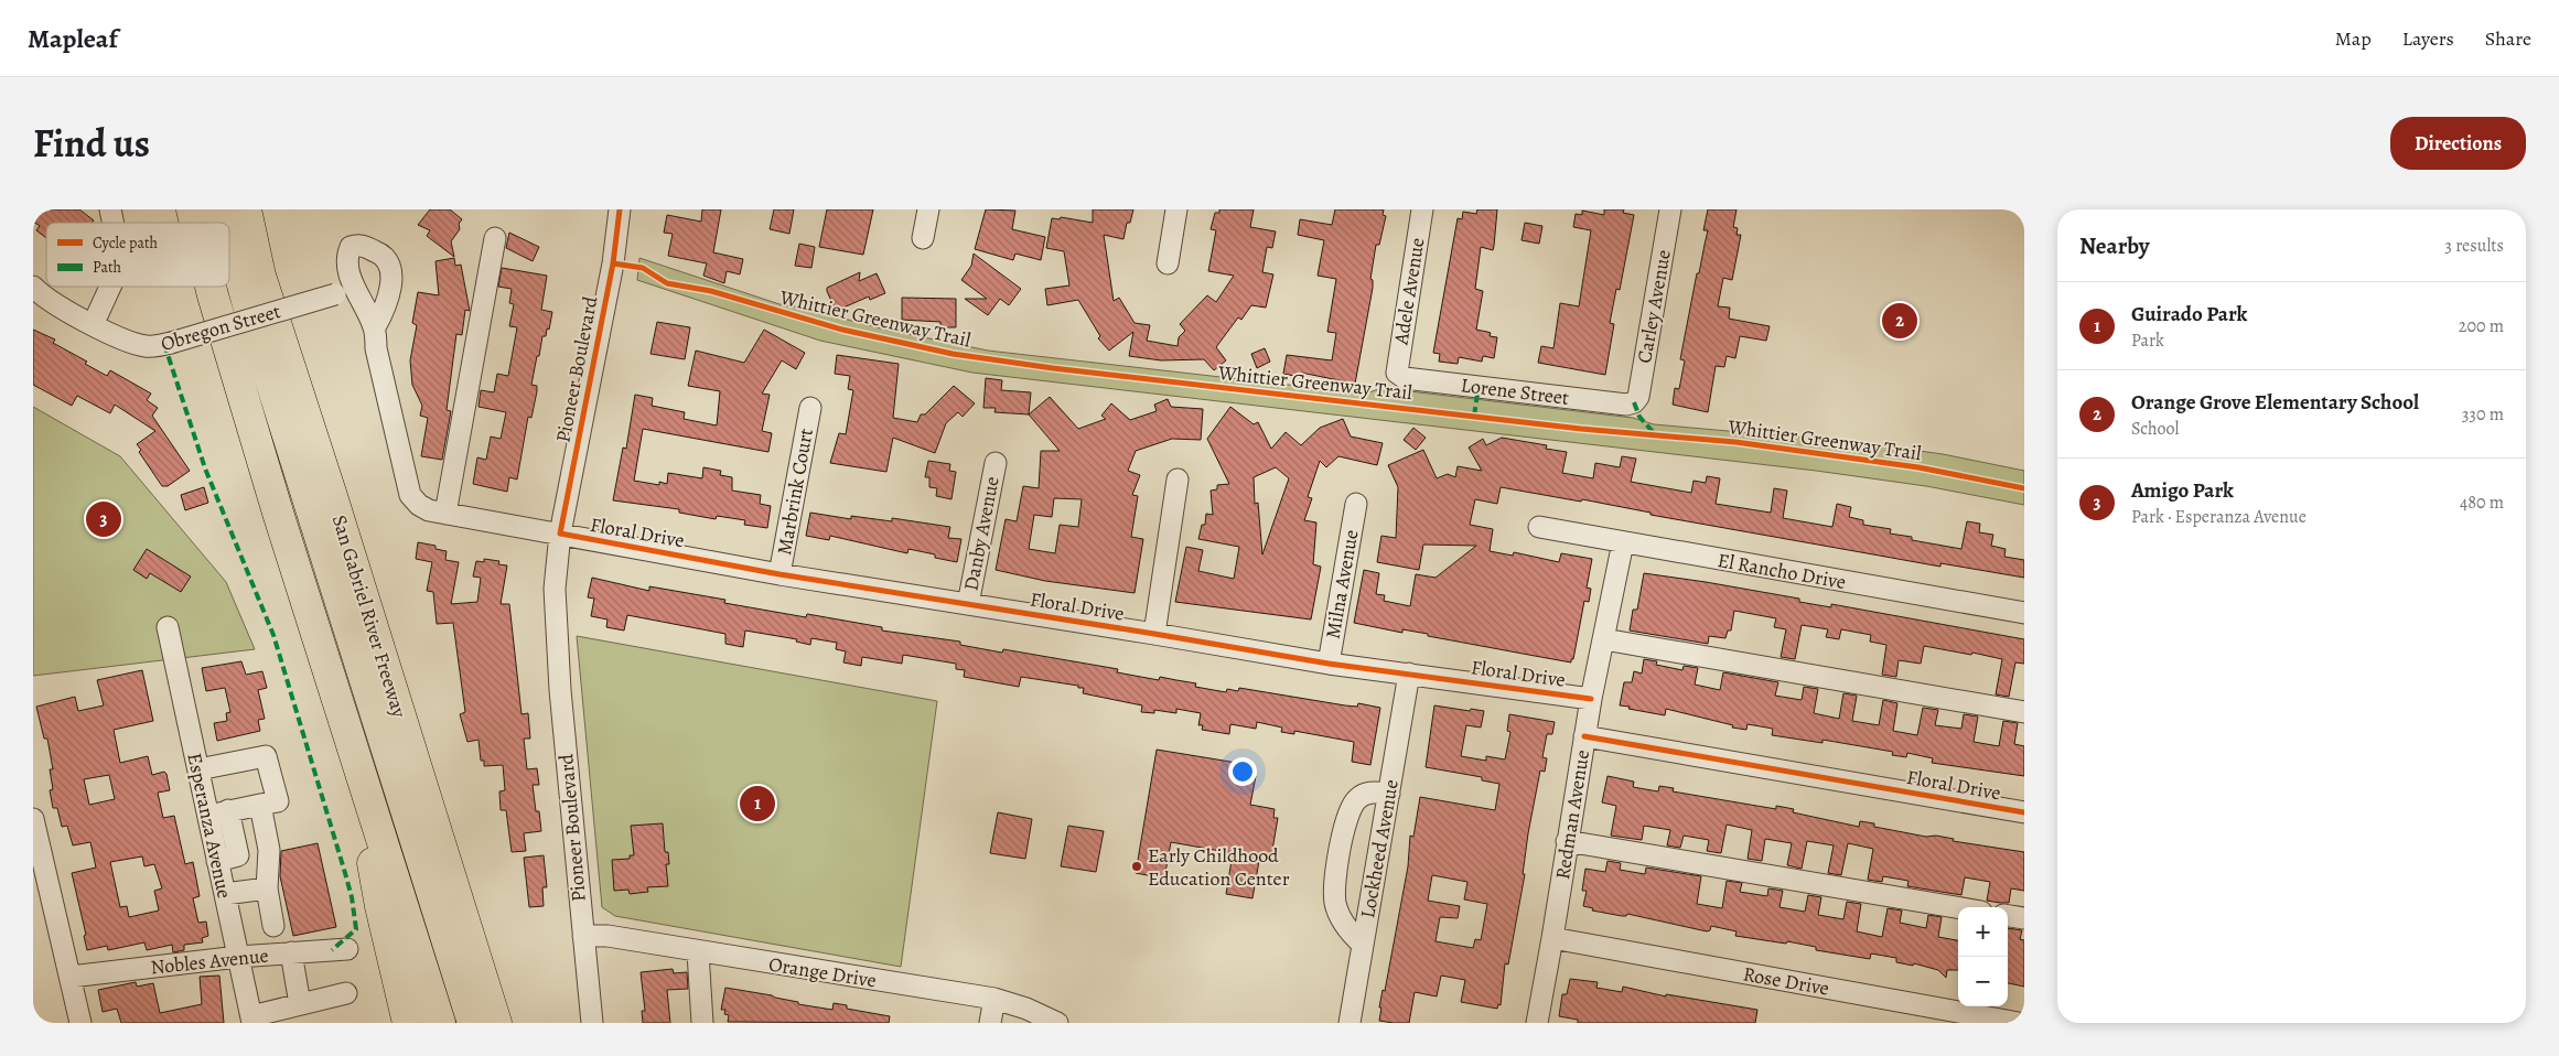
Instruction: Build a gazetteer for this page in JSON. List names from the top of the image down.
{
  "streets": {
    "highway": ["San Gabriel River Freeway"],
    "street": [
      "Adele Avenue",
      "Carley Avenue",
      "Obregon Street",
      "Pioneer Boulevard",
      "Lorene Street",
      "Marbrink Court",
      "Floral Drive",
      "Danby Avenue",
      "El Rancho Drive",
      "Milna Avenue",
      "Redman Avenue",
      "Esperanza Avenue",
      "Lockheed Avenue",
      "Nobles Avenue",
      "Orange Drive",
      "Rose Drive"
    ],
    "cycle path": ["Whittier Greenway Trail"]
  },
  "crossings": [
    ["Adele Avenue", "Lorene Street"],
    ["Carley Avenue", "Lorene Street"],
    ["Pioneer Boulevard", "Floral Drive"],
    ["Pioneer Boulevard", "Orange Drive"],
    ["Marbrink Court", "Floral Drive"],
    ["Floral Drive", "Danby Avenue"],
    ["Floral Drive", "Milna Avenue"],
    ["Floral Drive", "Redman Avenue"],
    ["Floral Drive", "Lockheed Avenue"],
    ["El Rancho Drive", "Redman Avenue"],
    ["Redman Avenue", "Rose Drive"],
    ["Esperanza Avenue", "Nobles Avenue"]
  ],
  "places": ["Early Childhood Education Center"],
  "legend": ["Cycle path", "Path"],
  "page": {
    "header": "Mapleaf",
    "nav": ["Map", "Layers", "Share"],
    "title": "Find us",
    "buttons": "Directions",
    "heading": ["Nearby", "3 results"],
    "list": [
      {
        "mark": "1",
        "name": "Guirado Park",
        "note": "Park",
        "value": "200 m"
      },
      {
        "mark": "2",
        "name": "Orange Grove Elementary School",
        "note": "School",
        "value": "330 m"
      },
      {
        "mark": "3",
        "name": "Amigo Park",
        "note": "Park · Esperanza Avenue",
        "value": "480 m"
      }
    ],
    "pins": ["2", "3", "1"],
    "map_buttons": ["+", "−"]
  }
}
